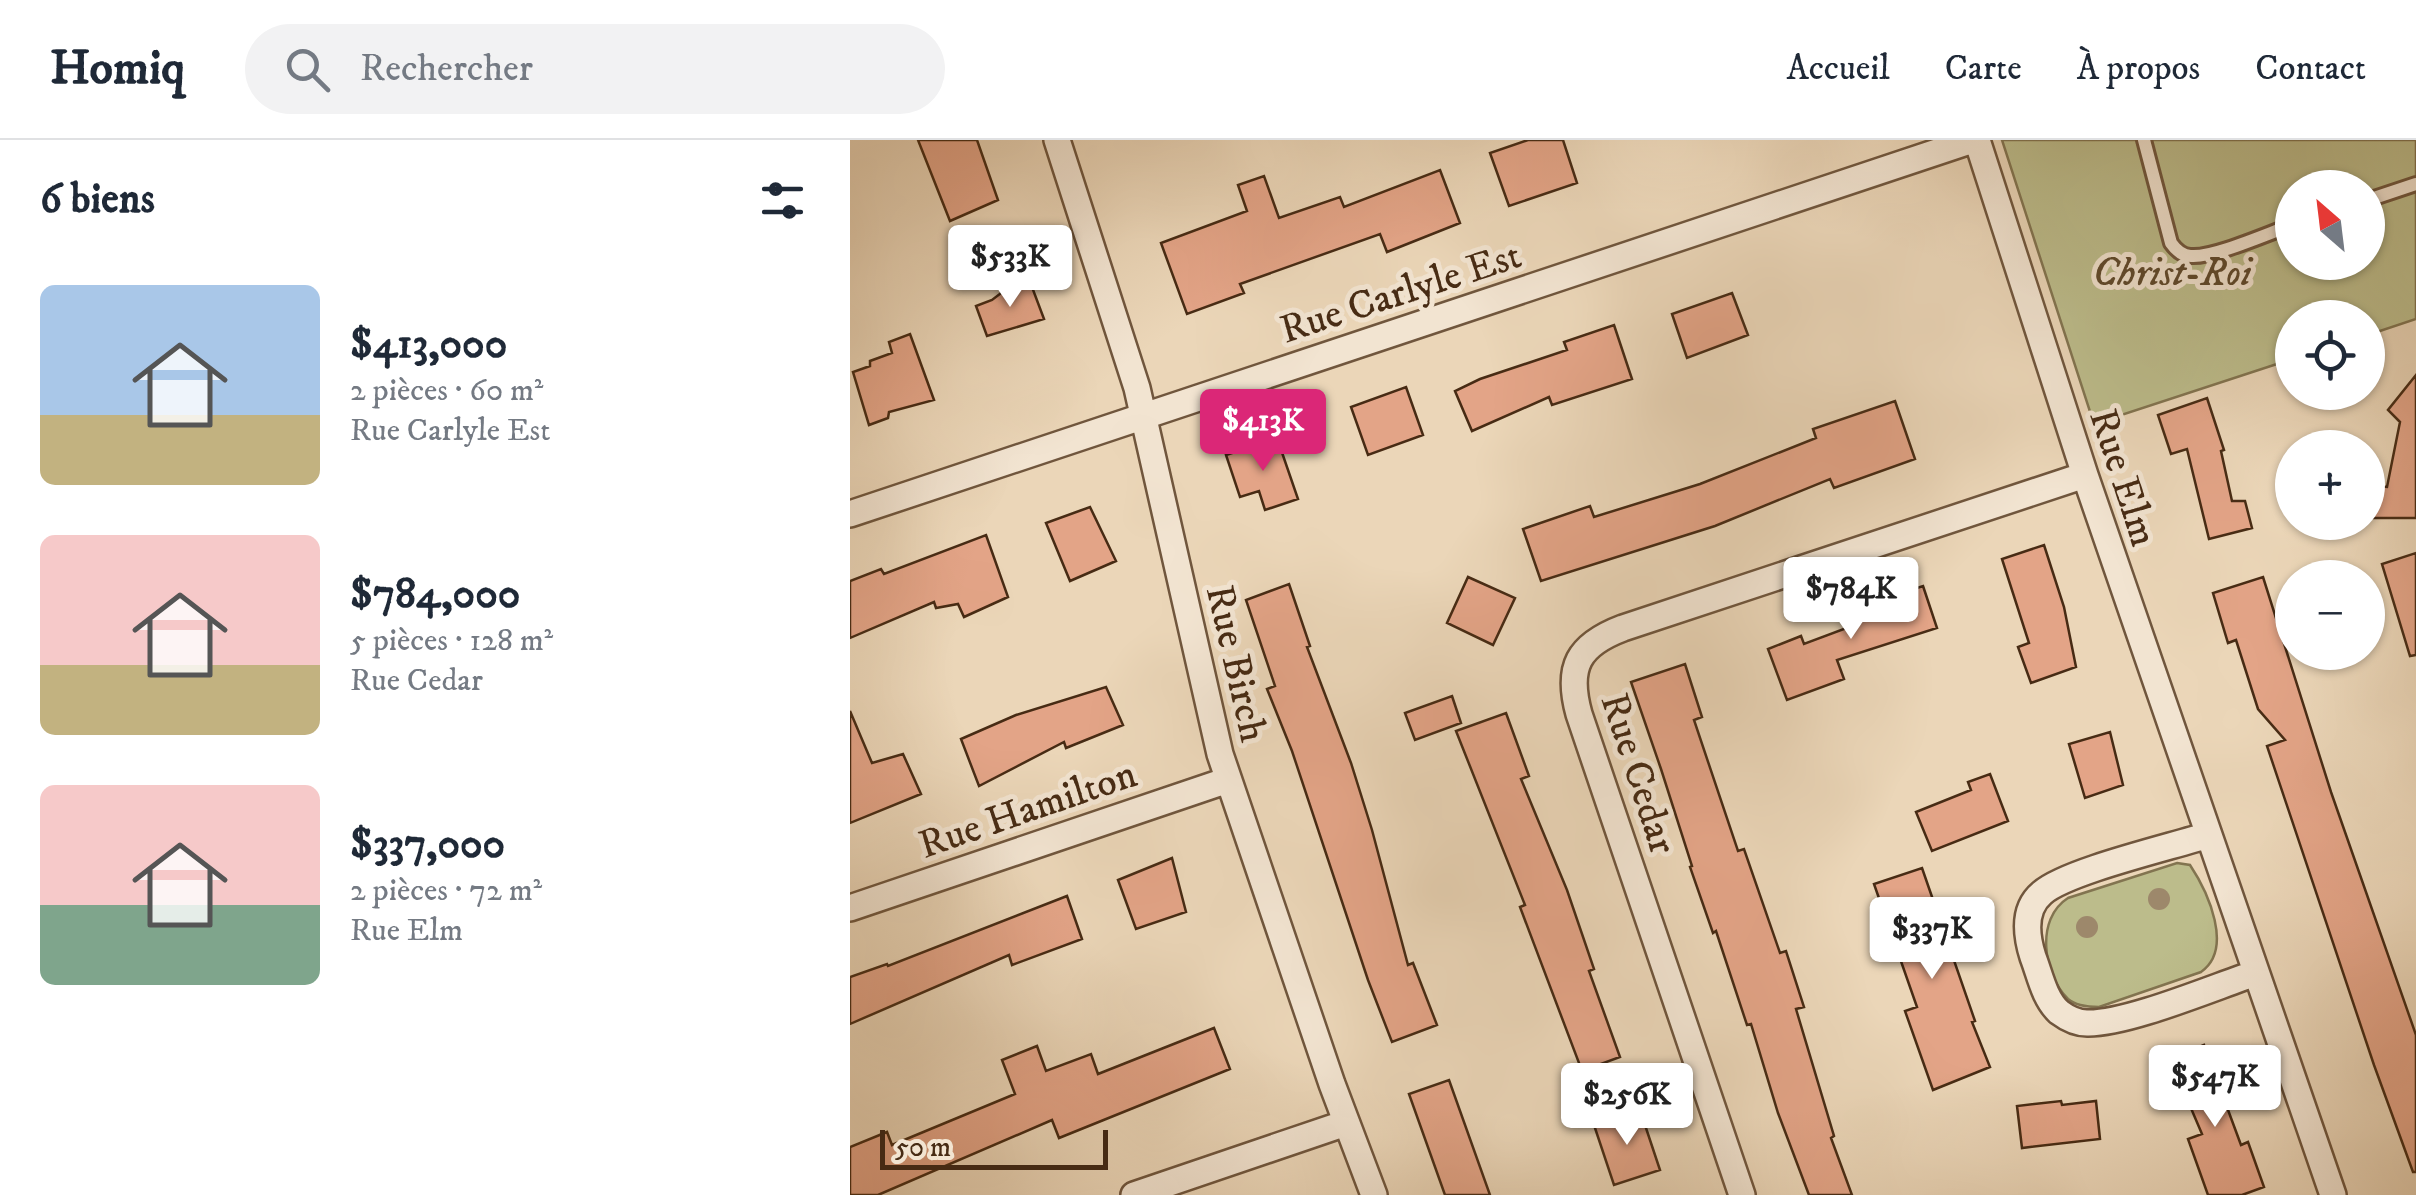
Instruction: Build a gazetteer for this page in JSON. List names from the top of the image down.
{
  "streets": {
    "street": [
      "Rue Carlyle Est",
      "Rue Elm",
      "Rue Birch",
      "Rue Cedar",
      "Rue Hamilton"
    ]
  },
  "crossings": [
    ["Rue Carlyle Est", "Rue Elm"],
    ["Rue Carlyle Est", "Rue Birch"],
    ["Rue Elm", "Rue Cedar"],
    ["Rue Birch", "Rue Hamilton"]
  ],
  "parks": ["Christ-Roi"],
  "scale_bar": "50 m",
  "north": "top left",
  "page": {
    "header": "Homiq",
    "search": "Rechercher",
    "nav": [
      "Accueil",
      "Carte",
      "À propos",
      "Contact"
    ],
    "heading": "6 biens",
    "map_buttons": ["+", "−"],
    "price": [
      "$533K",
      "$413K",
      "$784K",
      "$337K",
      "$547K",
      "$256K"
    ],
    "list": [
      {
        "name": "$413,000",
        "note": "2 pièces · 60 m² · Rue Carlyle Est"
      },
      {
        "name": "$784,000",
        "note": "5 pièces · 128 m² · Rue Cedar"
      },
      {
        "name": "$337,000",
        "note": "2 pièces · 72 m² · Rue Elm"
      }
    ],
    "scale": "50 m"
  }
}
